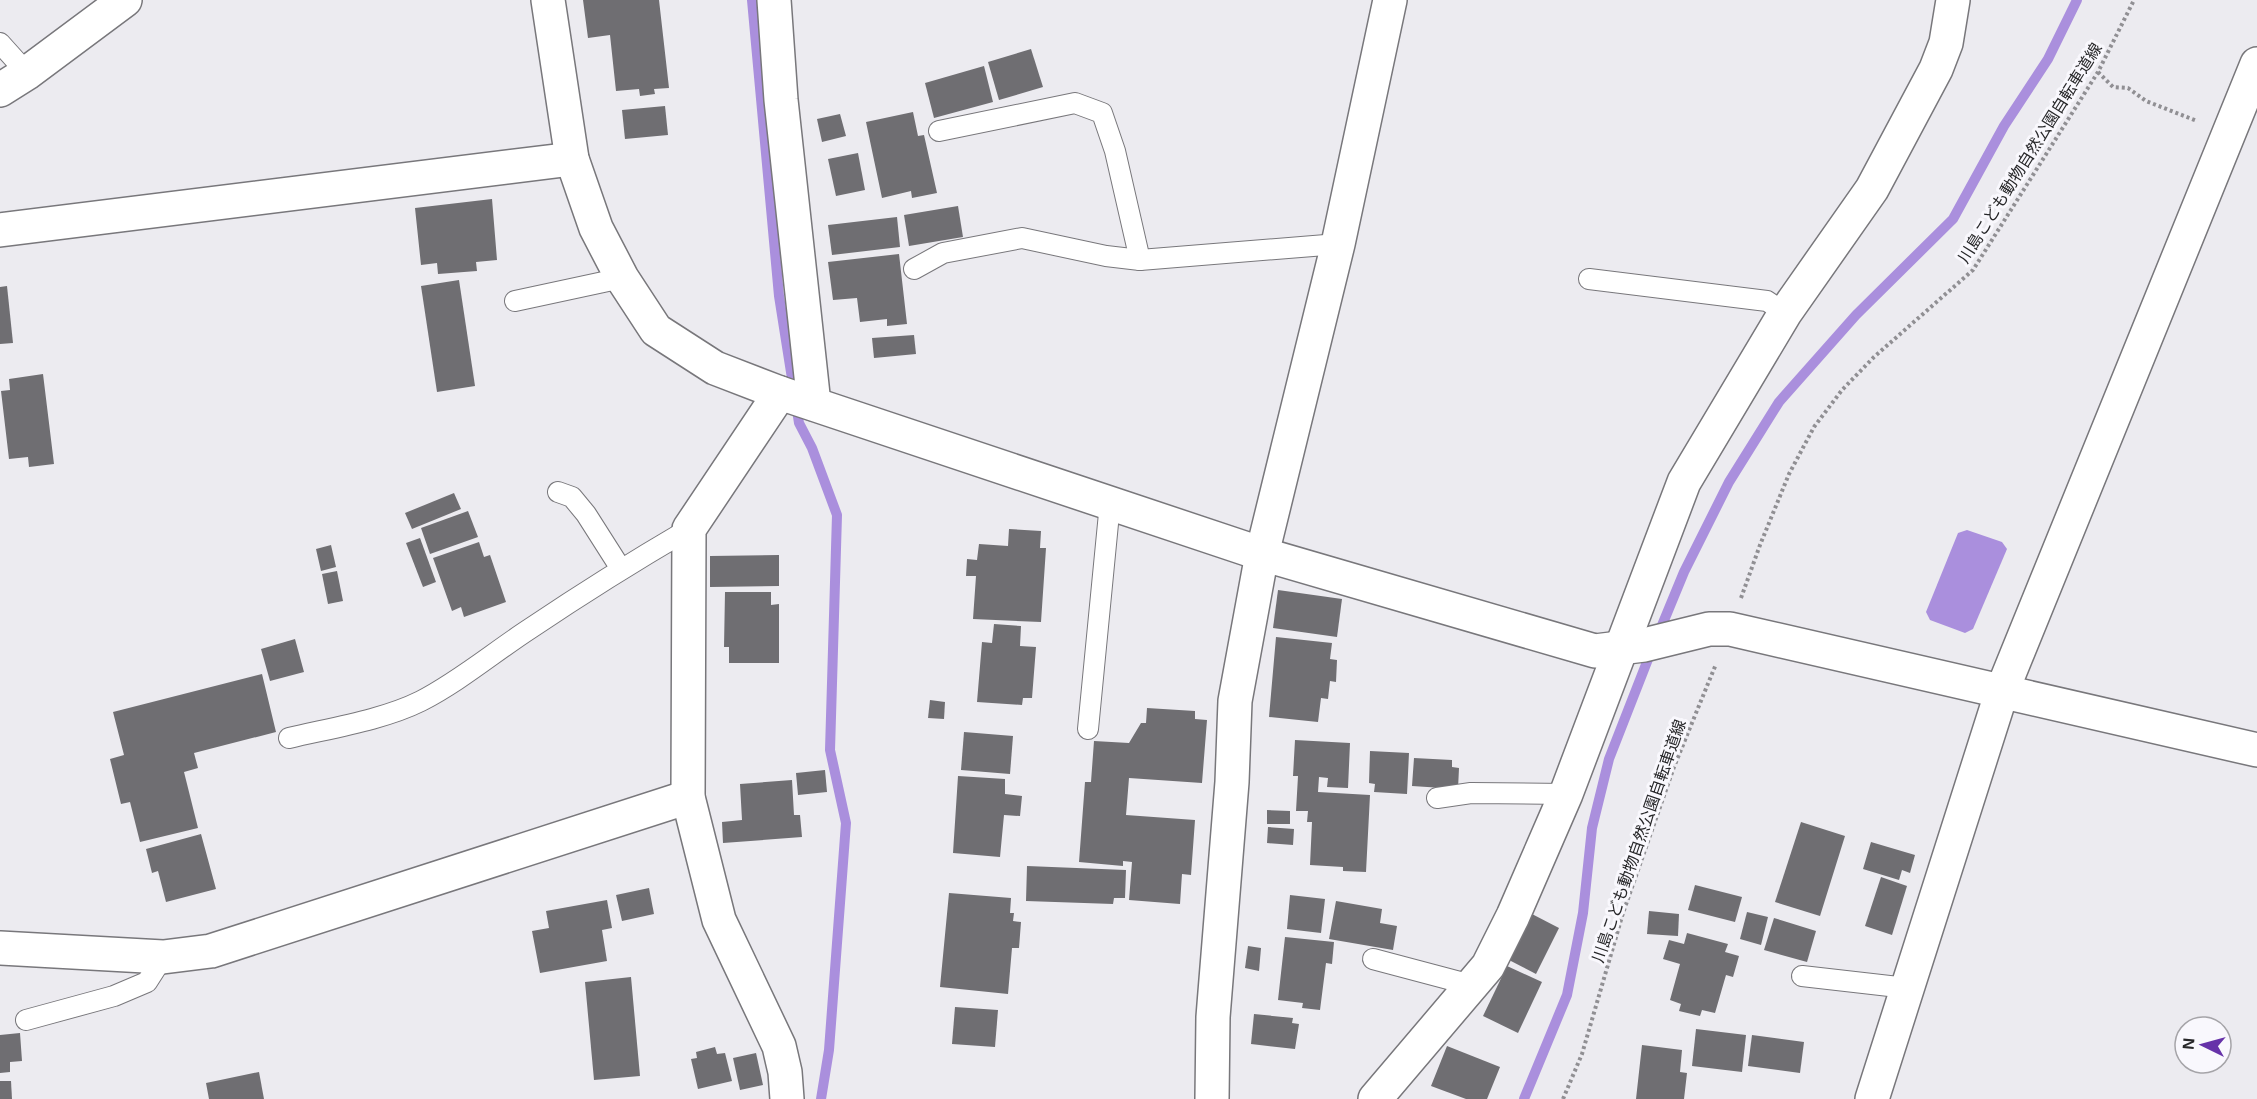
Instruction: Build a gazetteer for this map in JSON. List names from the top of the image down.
{
  "streets": {
    "path": ["川島こども動物自然公園自転車道線"]
  },
  "north": "left"
}
